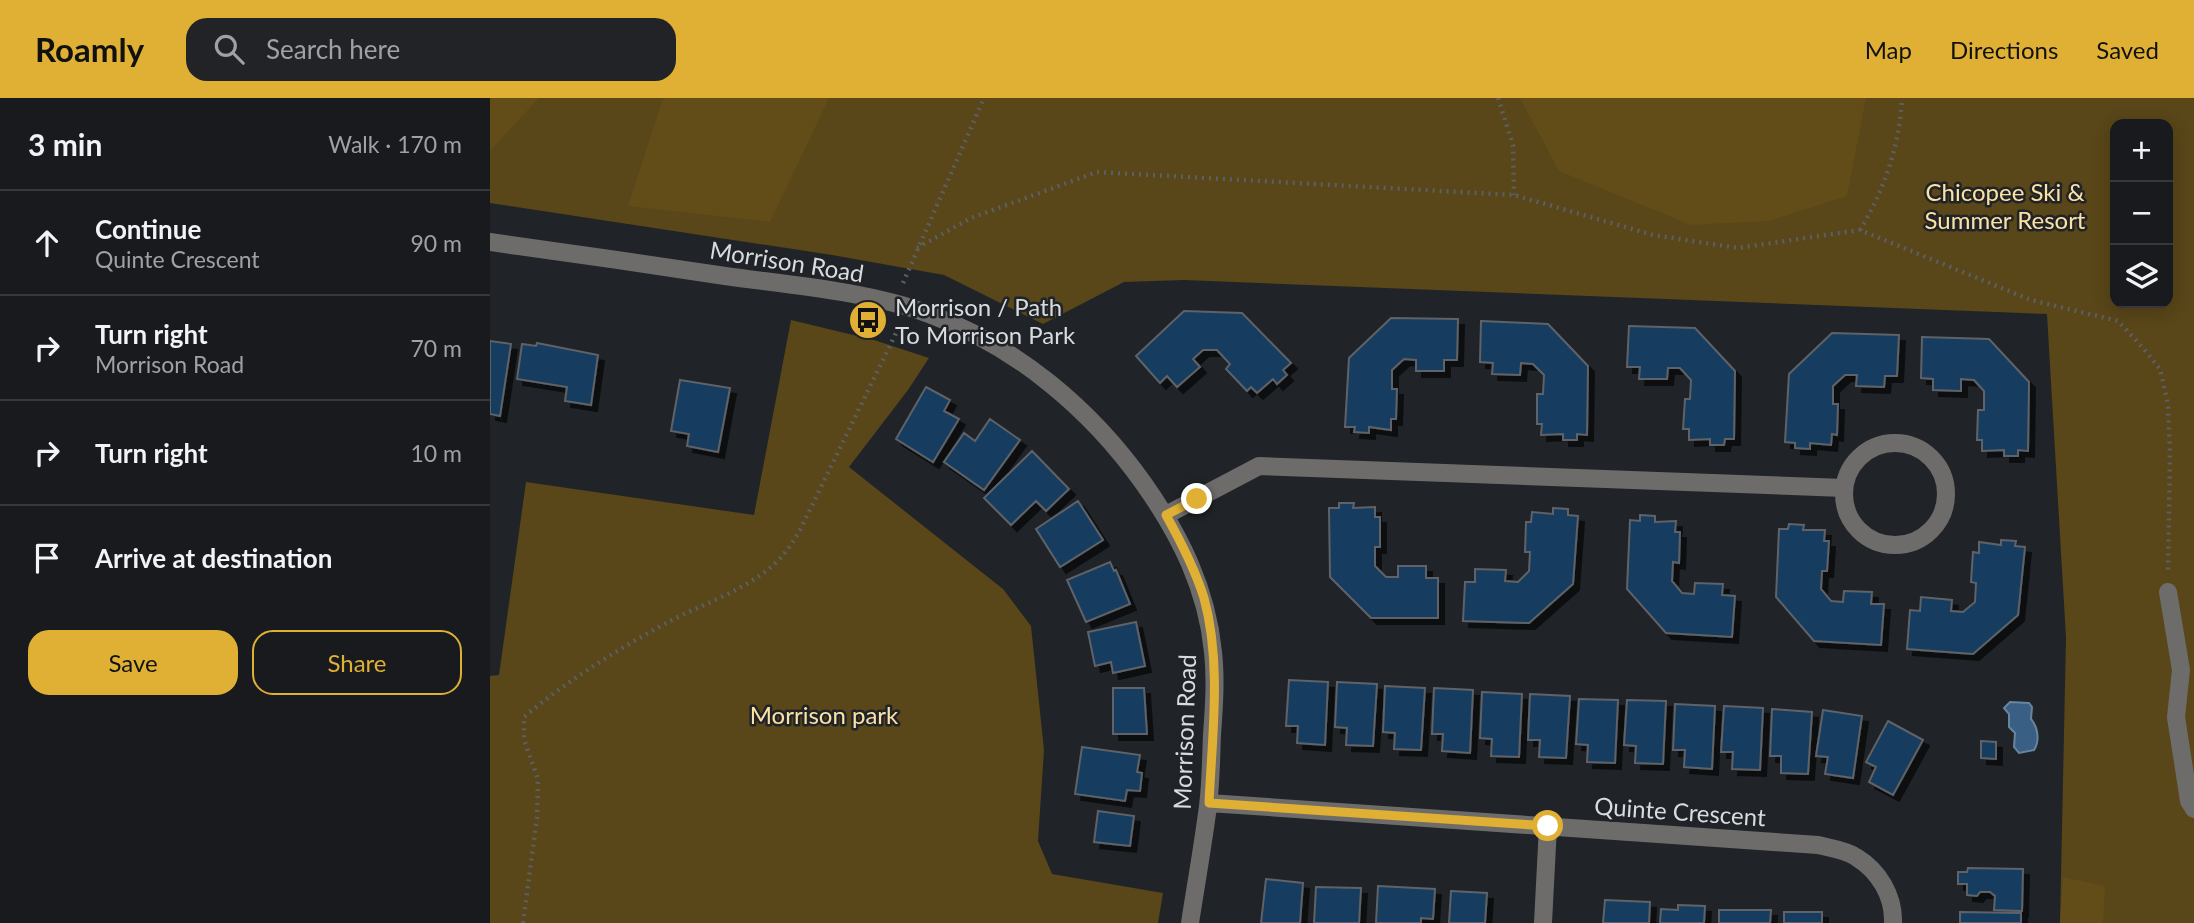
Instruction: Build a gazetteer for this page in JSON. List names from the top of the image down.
{
  "streets": {
    "street": ["Morrison Road", "Quinte Crescent"]
  },
  "crossings": [
    ["Morrison Road", "Quinte Crescent"]
  ],
  "parks": ["Chicopee Ski & Summer Resort", "Morrison park"],
  "places": {
    "bus stop": ["Morrison / Path To Morrison Park"]
  },
  "page": {
    "header": "Roamly",
    "search": "Search here",
    "nav": ["Map", "Directions", "Saved"],
    "heading": ["3 min", "Walk · 170 m"],
    "map_buttons": ["+", "−"],
    "list": [
      ["Continue", "Quinte Crescent", "90 m"],
      ["Turn right", "Morrison Road", "70 m"],
      ["Turn right", "10 m"],
      "Arrive at destination"
    ],
    "buttons": ["Save", "Share"]
  }
}
